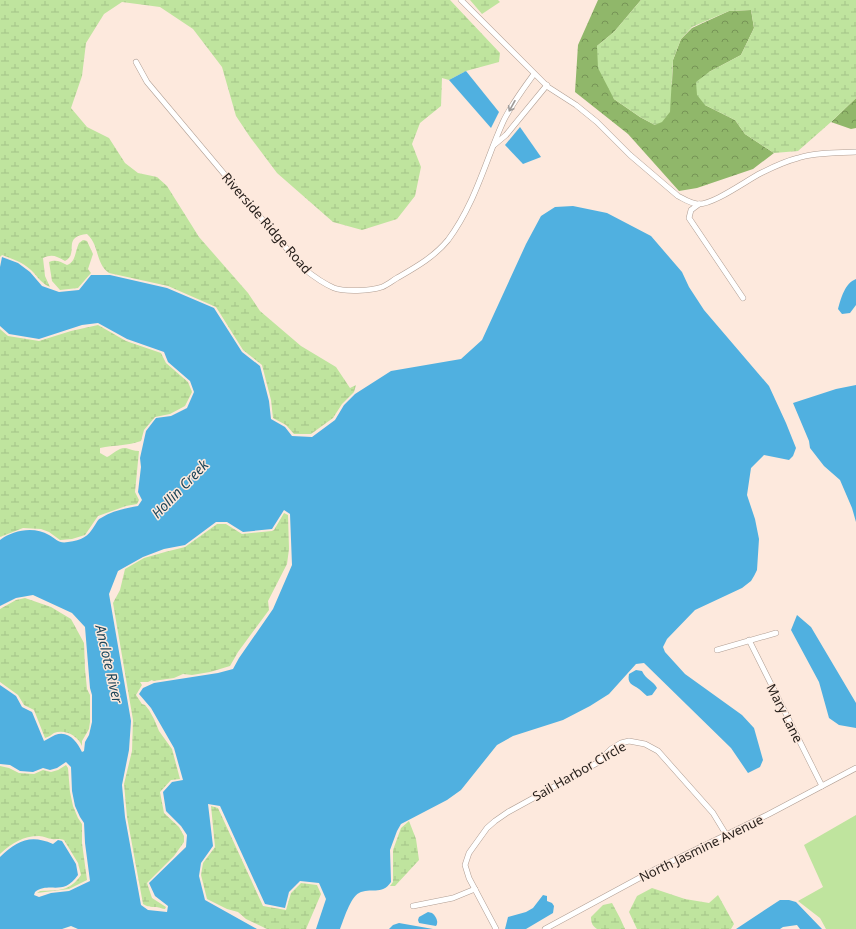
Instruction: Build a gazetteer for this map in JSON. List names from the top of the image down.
{
  "streets": {
    "street": [
      "Riverside Ridge Road",
      "Mary Lane",
      "Sail Harbor Circle",
      "North Jasmine Avenue"
    ]
  },
  "crossings": [
    ["Mary Lane", "North Jasmine Avenue"],
    ["Sail Harbor Circle", "North Jasmine Avenue"]
  ],
  "water": ["Hollin Creek", "Anclote River"]
}
